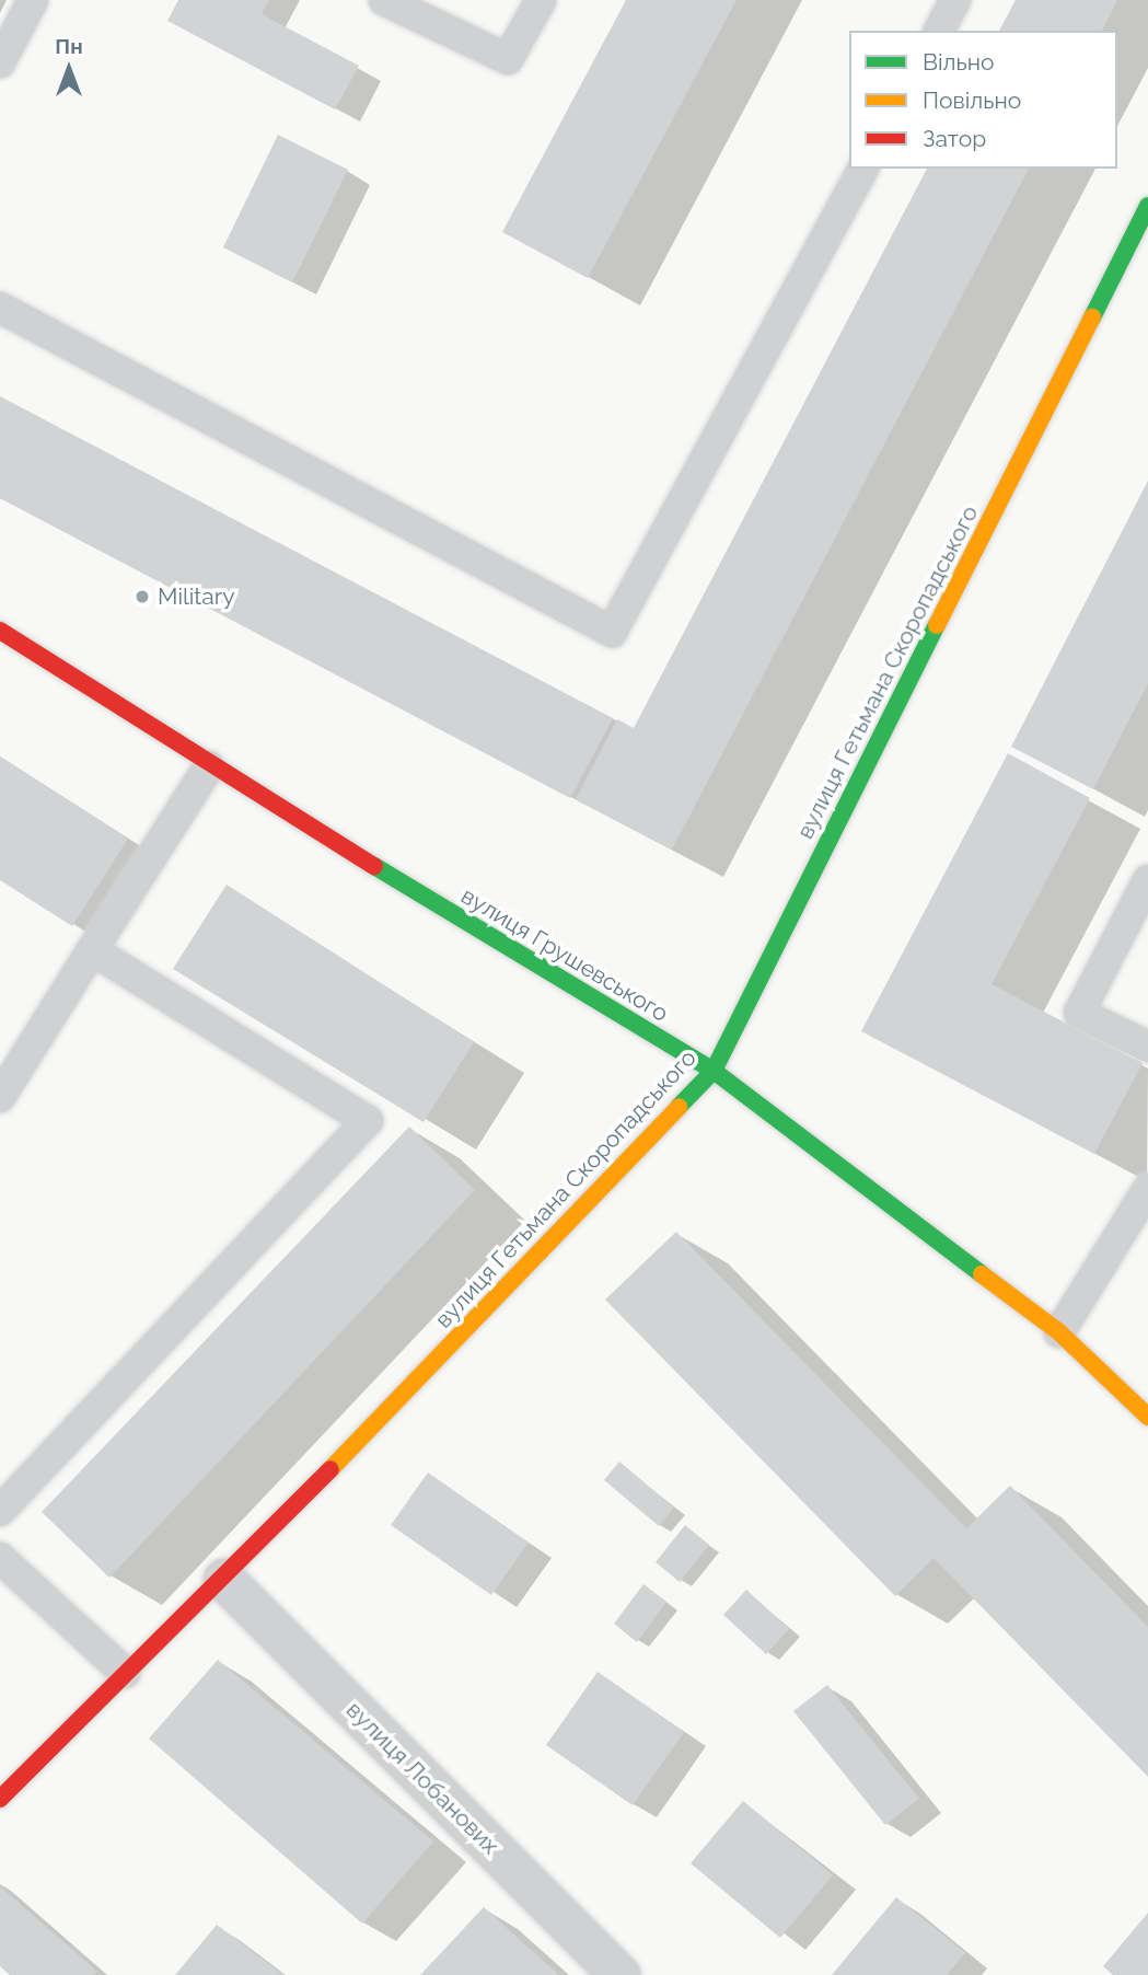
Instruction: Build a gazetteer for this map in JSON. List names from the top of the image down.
{
  "streets": {
    "street": ["вулиця Гетьмана Скоропадського", "вулиця Грушевського", "вулиця Лобанових"]
  },
  "crossings": [
    ["вулиця Гетьмана Скоропадського", "вулиця Грушевського"],
    ["вулиця Гетьмана Скоропадського", "вулиця Лобанових"]
  ],
  "places": ["Military"],
  "legend": ["Вільно", "Повільно", "Затор"],
  "north": "top"
}
